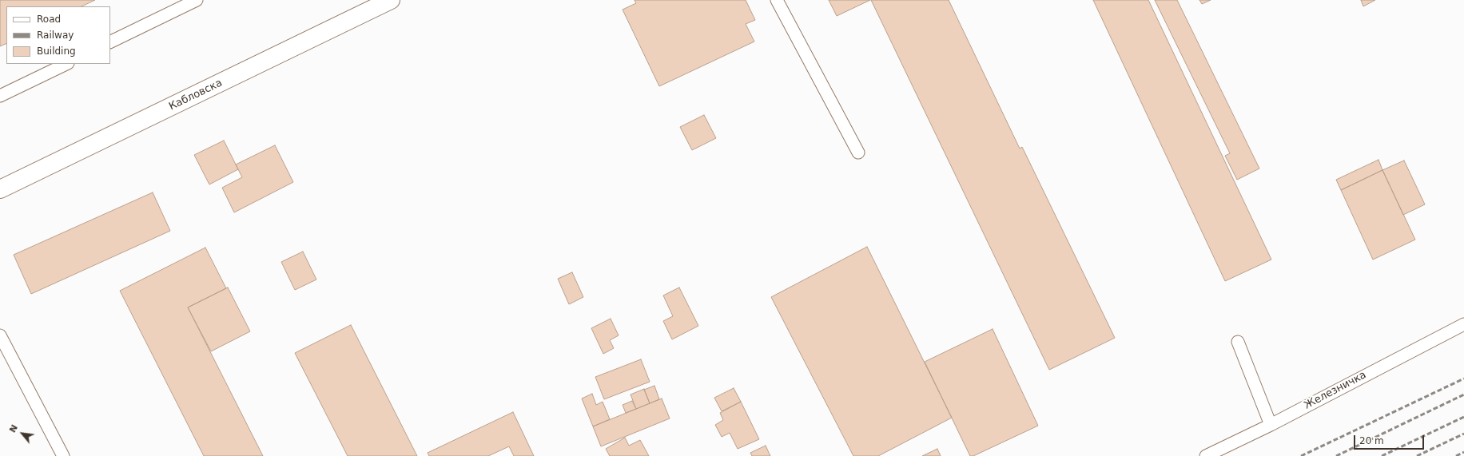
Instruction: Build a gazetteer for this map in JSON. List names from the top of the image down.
{
  "streets": {
    "street": ["Кабловска"],
    "lane": ["Железничка"]
  },
  "legend": ["Road", "Railway", "Building"],
  "scale_bar": "20 m",
  "north": "top left"
}
